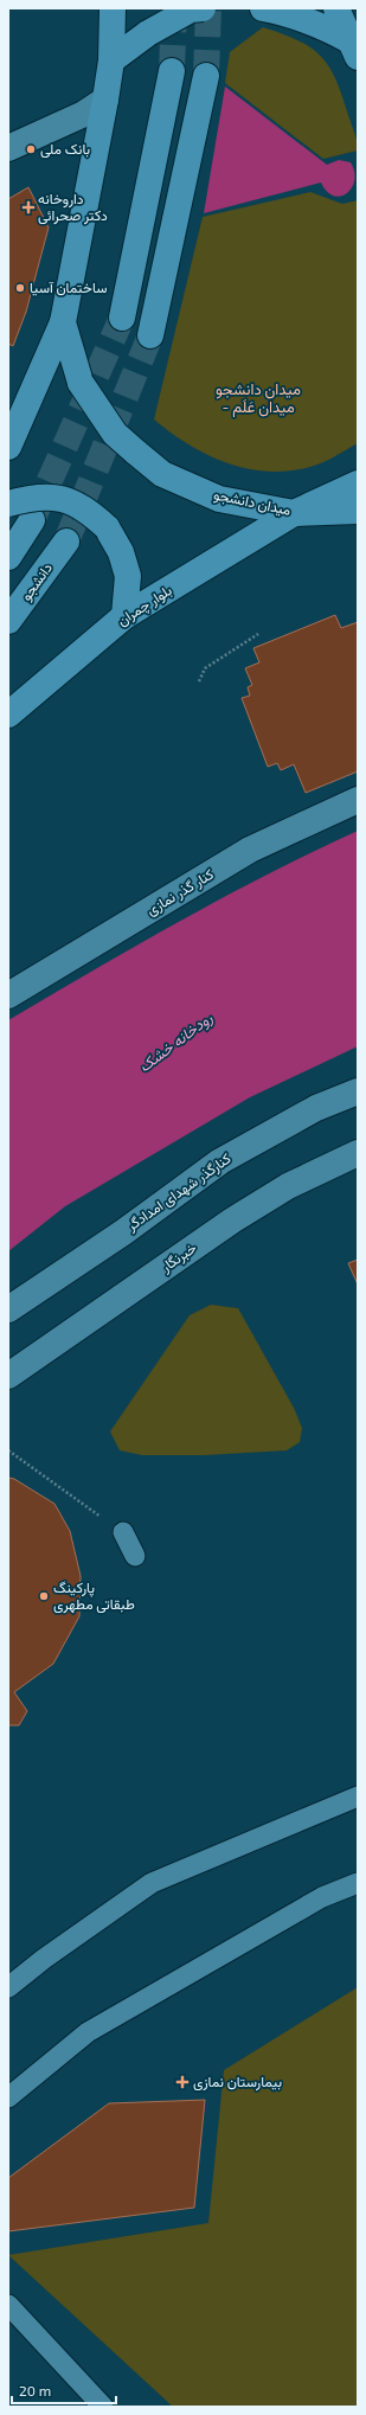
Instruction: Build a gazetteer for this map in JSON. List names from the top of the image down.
{
  "streets": {
    "main road": [
      "میدان دانشجو",
      "دانشجو",
      "بلوار چمران",
      "کنار گذر نمازی",
      "کنارگذر شهدای امدادگر",
      "خبرنگار"
    ]
  },
  "crossings": [
    ["میدان دانشجو", "بلوار چمران"]
  ],
  "districts": ["میدان دانشجو - میدان عَلَم"],
  "water": ["رودخانه خشک"],
  "places": {
    "other": ["بانک ملی", "ساختمان آسیا", "پارکینگ طبقاتی مطهری"],
    "health": ["داروخانه دکتر صحرائی", "بیمارستان نمازی"]
  },
  "scale_bar": "20 m"
}
